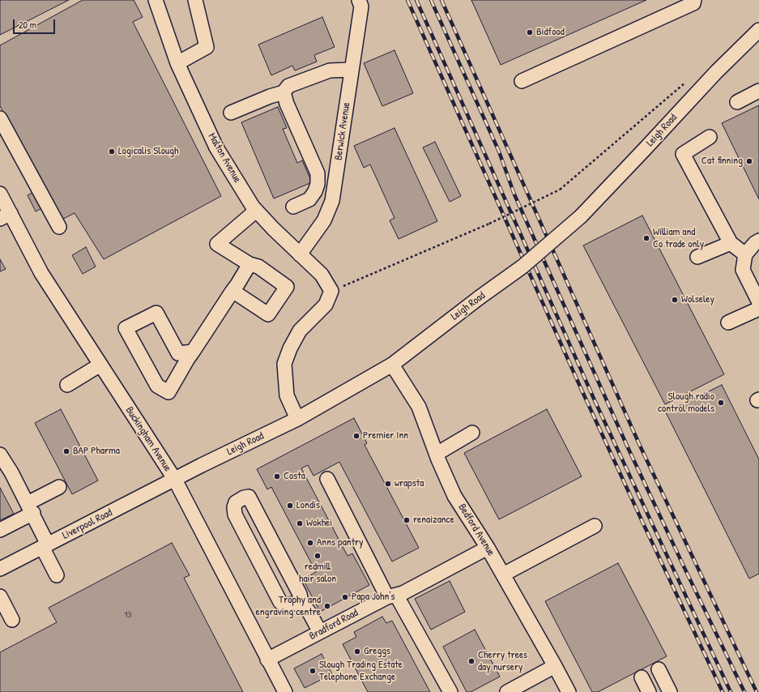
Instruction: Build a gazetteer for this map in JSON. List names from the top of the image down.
{
  "streets": {
    "street": [
      "Leigh Road",
      "Berwick Avenue",
      "Malton Avenue",
      "Buckingham Avenue",
      "Liverpool Road",
      "Bedford Avenue",
      "Bradford Road"
    ]
  },
  "crossings": [
    ["Leigh Road", "Malton Avenue"],
    ["Leigh Road", "Buckingham Avenue"],
    ["Leigh Road", "Liverpool Road"],
    ["Leigh Road", "Bedford Avenue"],
    ["Berwick Avenue", "Malton Avenue"],
    ["Buckingham Avenue", "Liverpool Road"],
    ["Buckingham Avenue", "Bradford Road"],
    ["Bedford Avenue", "Bradford Road"]
  ],
  "places": [
    "Bidfood",
    "Logicalis Slough",
    "Cat finning",
    "William and Co trade only",
    "Wolseley",
    "Slough radio control models",
    "Premier Inn",
    "BAP Pharma",
    "Costa",
    "wrapsta",
    "Londis",
    "renaizance",
    "Wokhei",
    "Anns pantry",
    "redmill hair salon",
    "Papa John's",
    "Trophy and engraving centre",
    "Greggs",
    "Cherry trees day nursery",
    "Slough Trading Estate Telephone Exchange"
  ],
  "house_numbers": ["13"],
  "scale_bar": "20 m"
}
